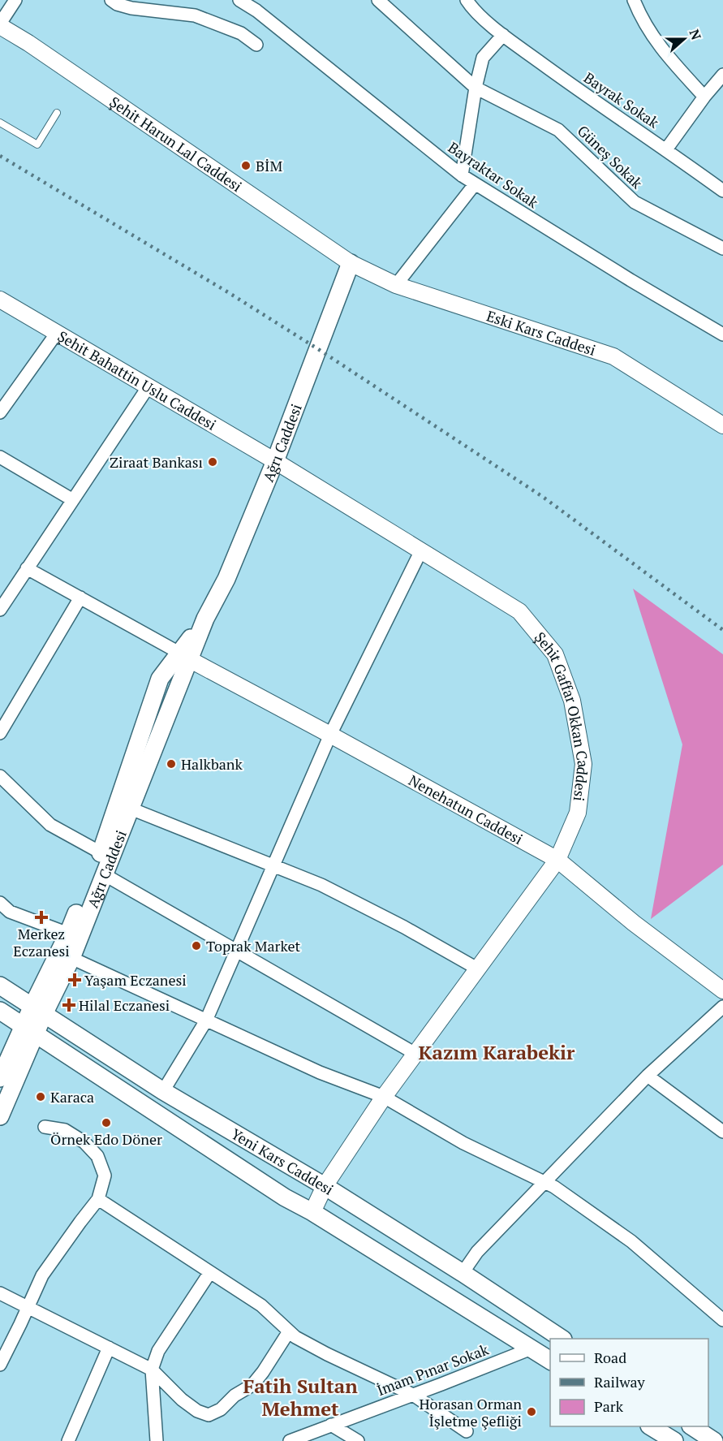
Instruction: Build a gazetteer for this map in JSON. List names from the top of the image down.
{
  "streets": {
    "main road": ["Ağrı Caddesi", "Yeni Kars Caddesi"],
    "street": [
      "Bayrak Sokak",
      "Şehit Harun Lal Caddesi",
      "Güneş Sokak",
      "Bayraktar Sokak",
      "Eski Kars Caddesi",
      "Şehit Bahattin Uslu Caddesi",
      "Şehit Gaffar Okkan Caddesi",
      "Nenehatun Caddesi",
      "İmam Pınar Sokak"
    ]
  },
  "crossings": [
    ["Şehit Harun Lal Caddesi", "Eski Kars Caddesi"],
    ["Şehit Harun Lal Caddesi", "Ağrı Caddesi"],
    ["Eski Kars Caddesi", "Ağrı Caddesi"],
    ["Şehit Bahattin Uslu Caddesi", "Ağrı Caddesi"],
    ["Şehit Bahattin Uslu Caddesi", "Şehit Gaffar Okkan Caddesi"],
    ["Ağrı Caddesi", "Şehit Gaffar Okkan Caddesi"],
    ["Ağrı Caddesi", "Nenehatun Caddesi"],
    ["Ağrı Caddesi", "Yeni Kars Caddesi"],
    ["Şehit Gaffar Okkan Caddesi", "Nenehatun Caddesi"],
    ["Şehit Gaffar Okkan Caddesi", "Yeni Kars Caddesi"],
    ["Yeni Kars Caddesi", "İmam Pınar Sokak"]
  ],
  "districts": ["Kazım Karabekir", "Fatih Sultan Mehmet"],
  "places": {
    "other": [
      "BİM",
      "Ziraat Bankası",
      "Halkbank",
      "Toprak Market",
      "Karaca",
      "Örnek Edo Döner",
      "Horasan Orman İşletme Şefliği"
    ],
    "health": ["Merkez Eczanesi", "Yaşam Eczanesi", "Hilal Eczanesi"]
  },
  "legend": ["Road", "Railway", "Park"],
  "north": "right"
}
